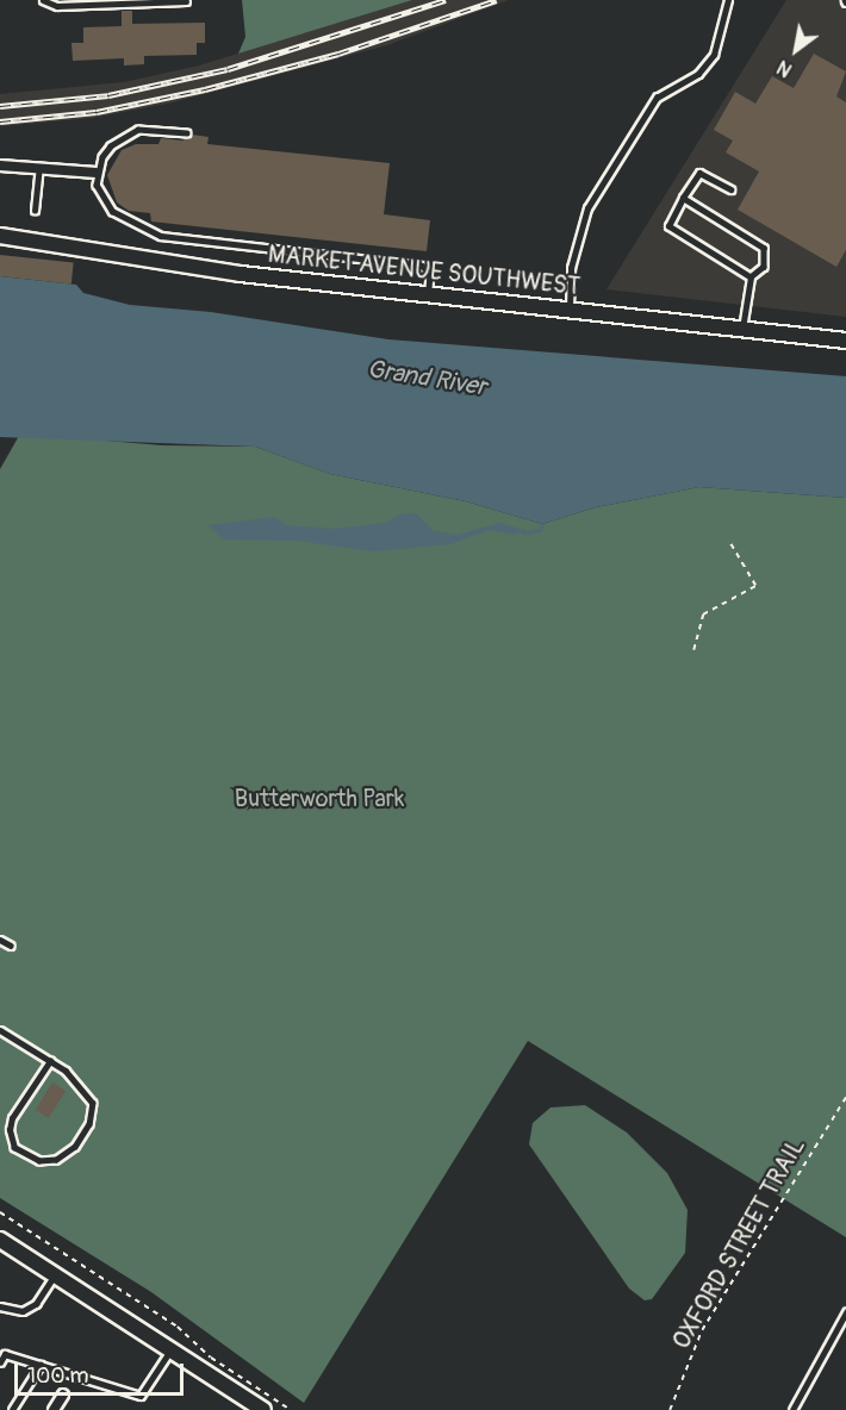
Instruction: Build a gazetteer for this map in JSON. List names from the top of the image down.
{
  "streets": {
    "main road": ["MARKET AVENUE SOUTHWEST"],
    "path": ["OXFORD STREET TRAIL"]
  },
  "water": ["Grand River"],
  "parks": ["Butterworth Park"],
  "scale_bar": "100 m",
  "north": "bottom left"
}
